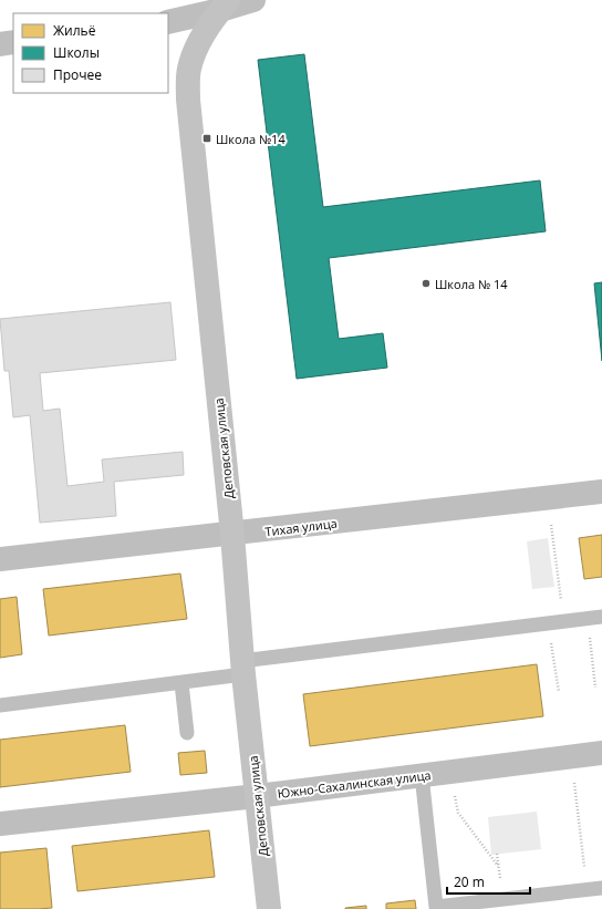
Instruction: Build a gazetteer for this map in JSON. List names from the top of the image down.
{
  "streets": {
    "street": ["Деповская улица", "Тихая улица", "Южно-Сахалинская улица"]
  },
  "crossings": [
    ["Деповская улица", "Тихая улица"],
    ["Деповская улица", "Южно-Сахалинская улица"]
  ],
  "places": {
    "transit": ["Школа №14"],
    "other": ["Школа № 14"]
  },
  "legend": ["Жильё", "Школы", "Прочее"],
  "scale_bar": "20 m"
}
